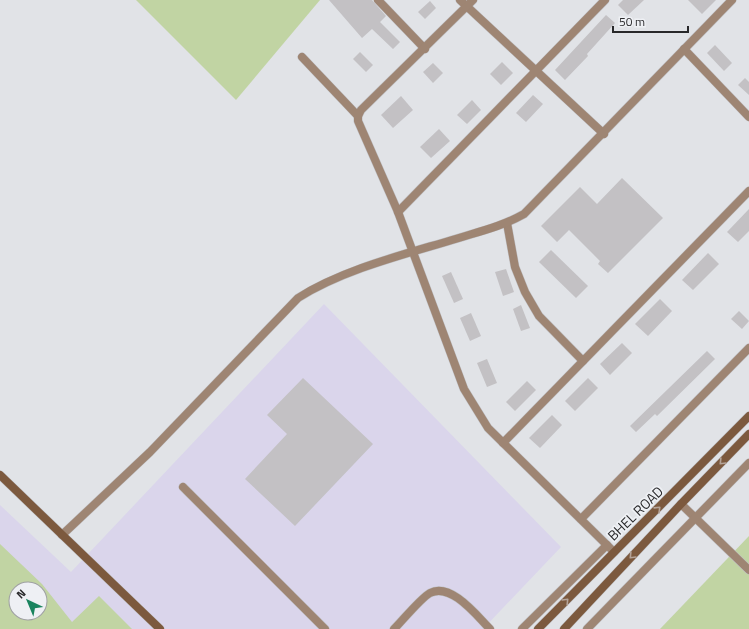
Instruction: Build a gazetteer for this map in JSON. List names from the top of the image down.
{
  "streets": {
    "street": ["BHEL ROAD"]
  },
  "scale_bar": "50 m",
  "north": "top left"
}
